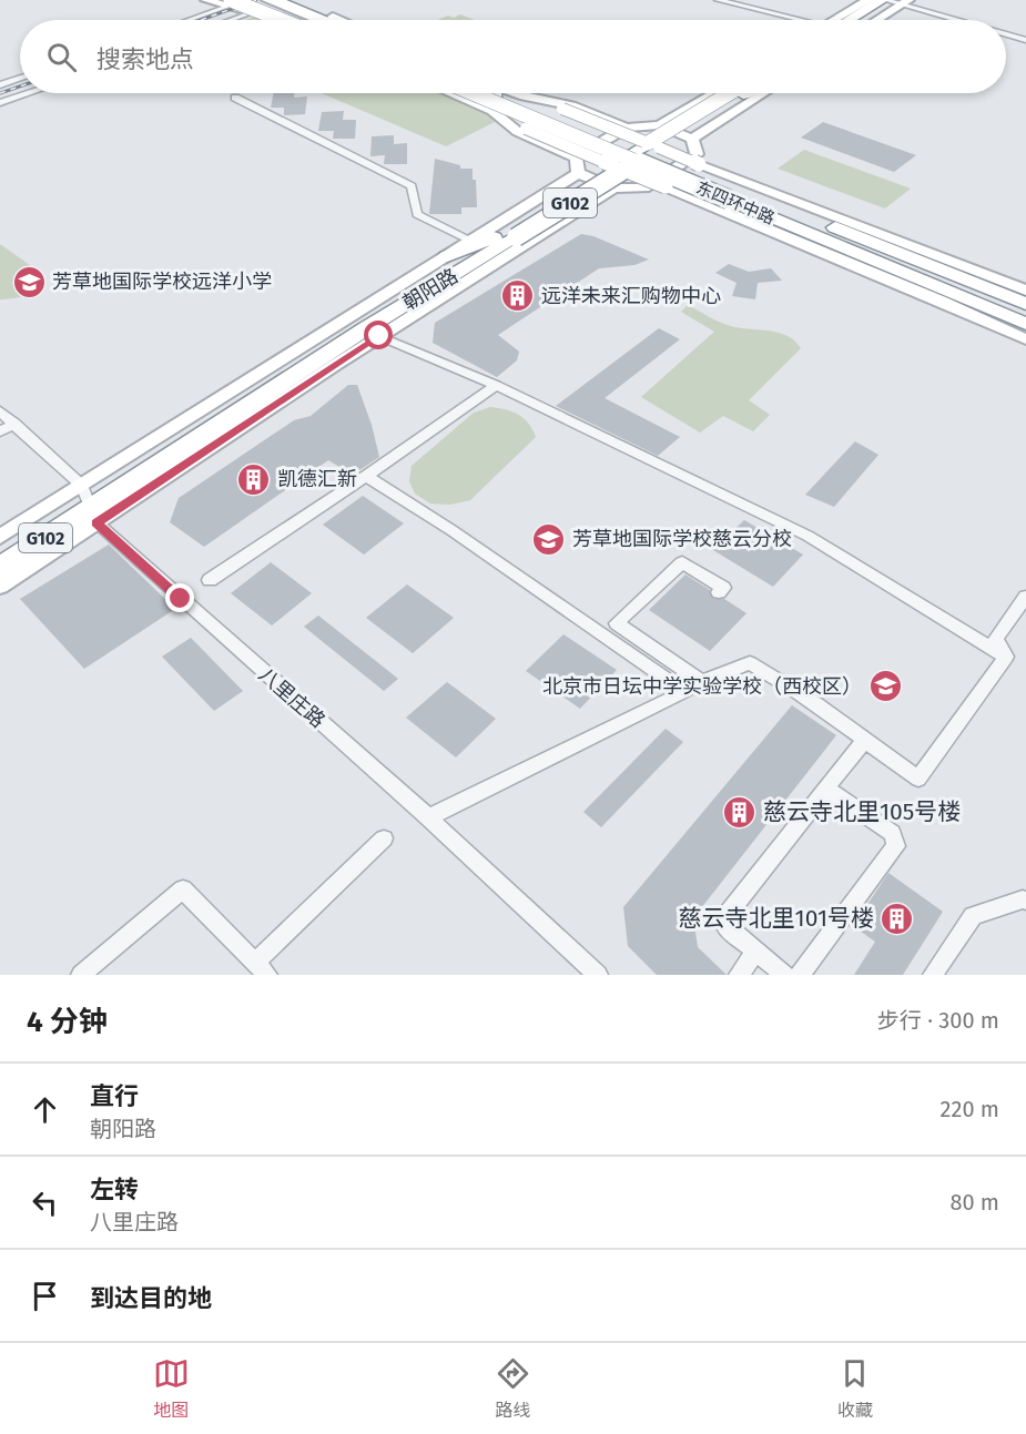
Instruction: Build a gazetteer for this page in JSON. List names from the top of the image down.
{
  "streets": {
    "highway": ["G102", "东四环中路", "朝阳路"],
    "street": ["八里庄路"]
  },
  "crossings": [
    ["东四环中路", "朝阳路"],
    ["朝阳路", "八里庄路"]
  ],
  "places": {
    "school or university": ["芳草地国际学校远洋小学", "芳草地国际学校慈云分校", "北京市日坛中学实验学校（西校区）"],
    "building": [
      "远洋未来汇购物中心",
      "凯德汇新",
      "慈云寺北里105号楼",
      "慈云寺北里101号楼"
    ]
  },
  "page": {
    "search": "搜索地点",
    "heading": ["4 分钟", "步行 · 300 m"],
    "list": [
      ["直行", "朝阳路", "220 m"],
      ["左转", "八里庄路", "80 m"],
      "到达目的地"
    ],
    "nav": ["地图", "路线", "收藏"]
  }
}
